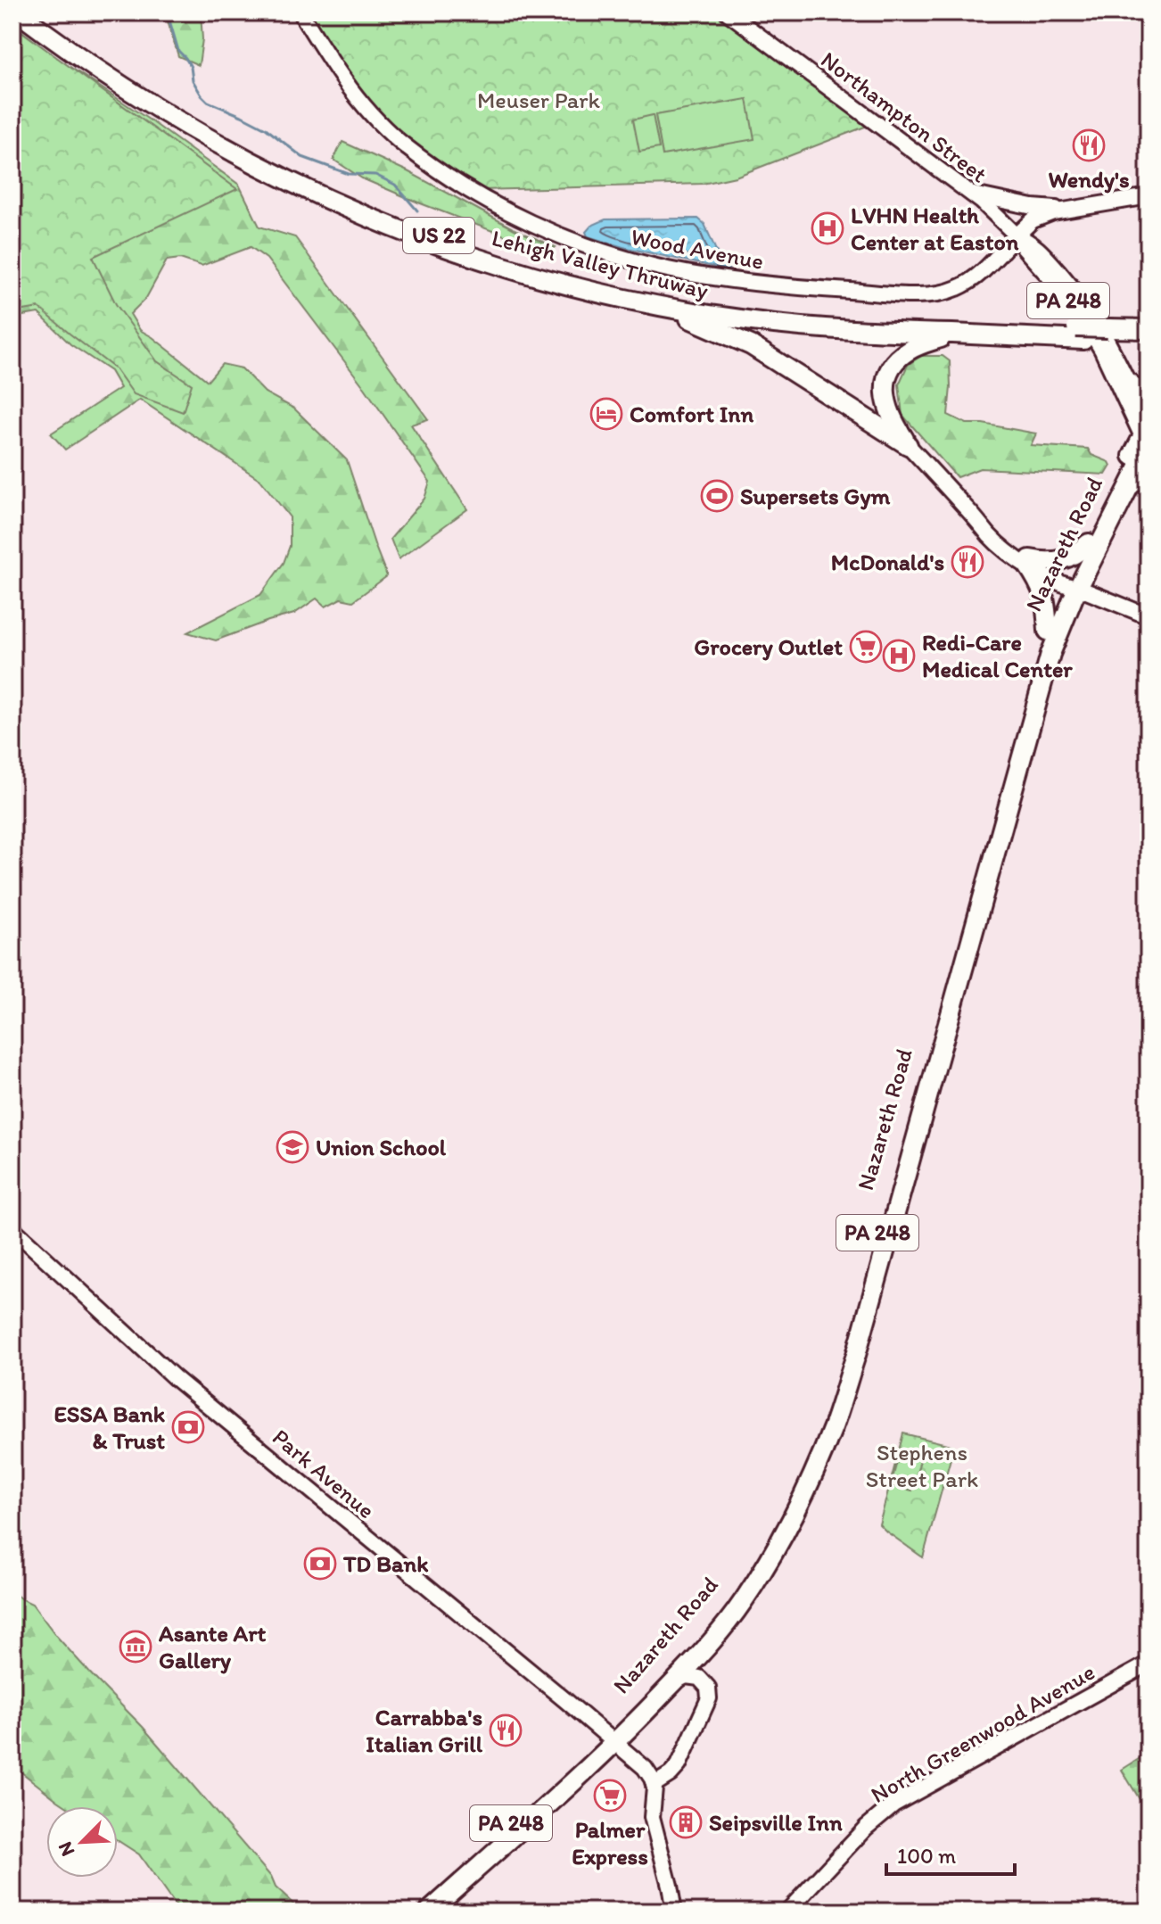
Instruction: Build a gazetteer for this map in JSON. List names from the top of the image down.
{
  "streets": {
    "highway": [
      "US 22",
      "Lehigh Valley Thruway",
      "PA 248",
      "Nazareth Road"
    ],
    "main road": [
      "Northampton Street",
      "Wood Avenue",
      "Park Avenue",
      "North Greenwood Avenue"
    ]
  },
  "crossings": [
    ["Northampton Street", "Wood Avenue"],
    ["Northampton Street", "Nazareth Road"],
    ["Nazareth Road", "Park Avenue"]
  ],
  "parks": ["Meuser Park", "Stephens Street Park"],
  "places": {
    "restaurant": ["Wendy's", "McDonald's", "Carrabba's Italian Grill"],
    "hospital": ["LVHN Health Center at Easton", "Redi-Care Medical Center"],
    "hotel": ["Comfort Inn"],
    "sports": ["Supersets Gym"],
    "supermarket": ["Grocery Outlet", "Palmer Express"],
    "school or university": ["Union School"],
    "bank": ["ESSA Bank & Trust", "TD Bank"],
    "museum": ["Asante Art Gallery"],
    "building": ["Seipsville Inn"]
  },
  "scale_bar": "100 m",
  "north": "bottom left"
}
